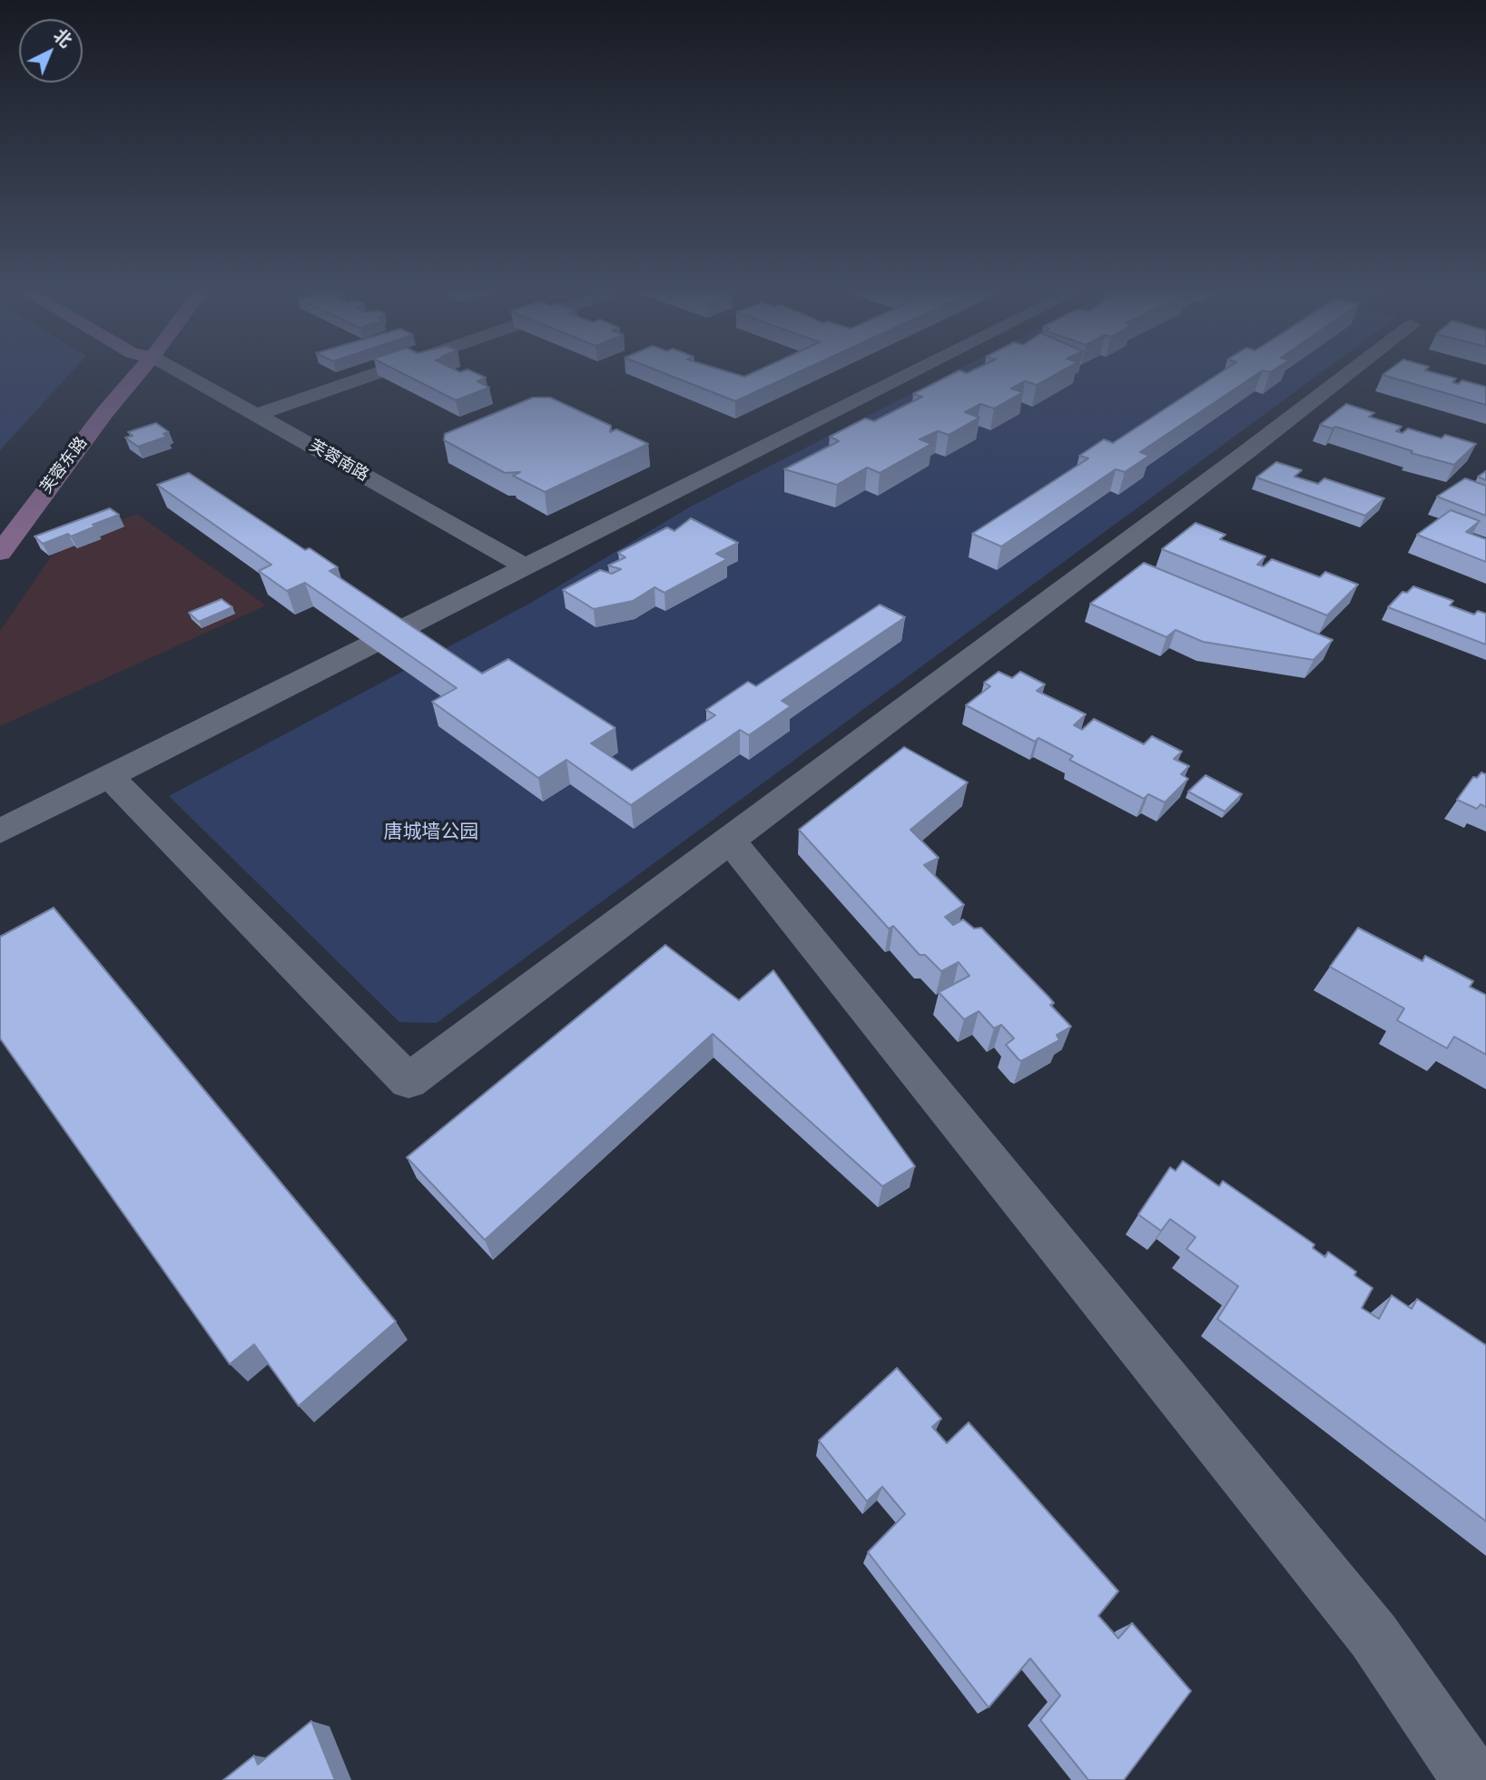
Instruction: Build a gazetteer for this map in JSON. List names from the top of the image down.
{
  "streets": {
    "main road": ["芙蓉东路"],
    "street": ["芙蓉南路"]
  },
  "parks": ["唐城墙公园"],
  "north": "top right"
}
